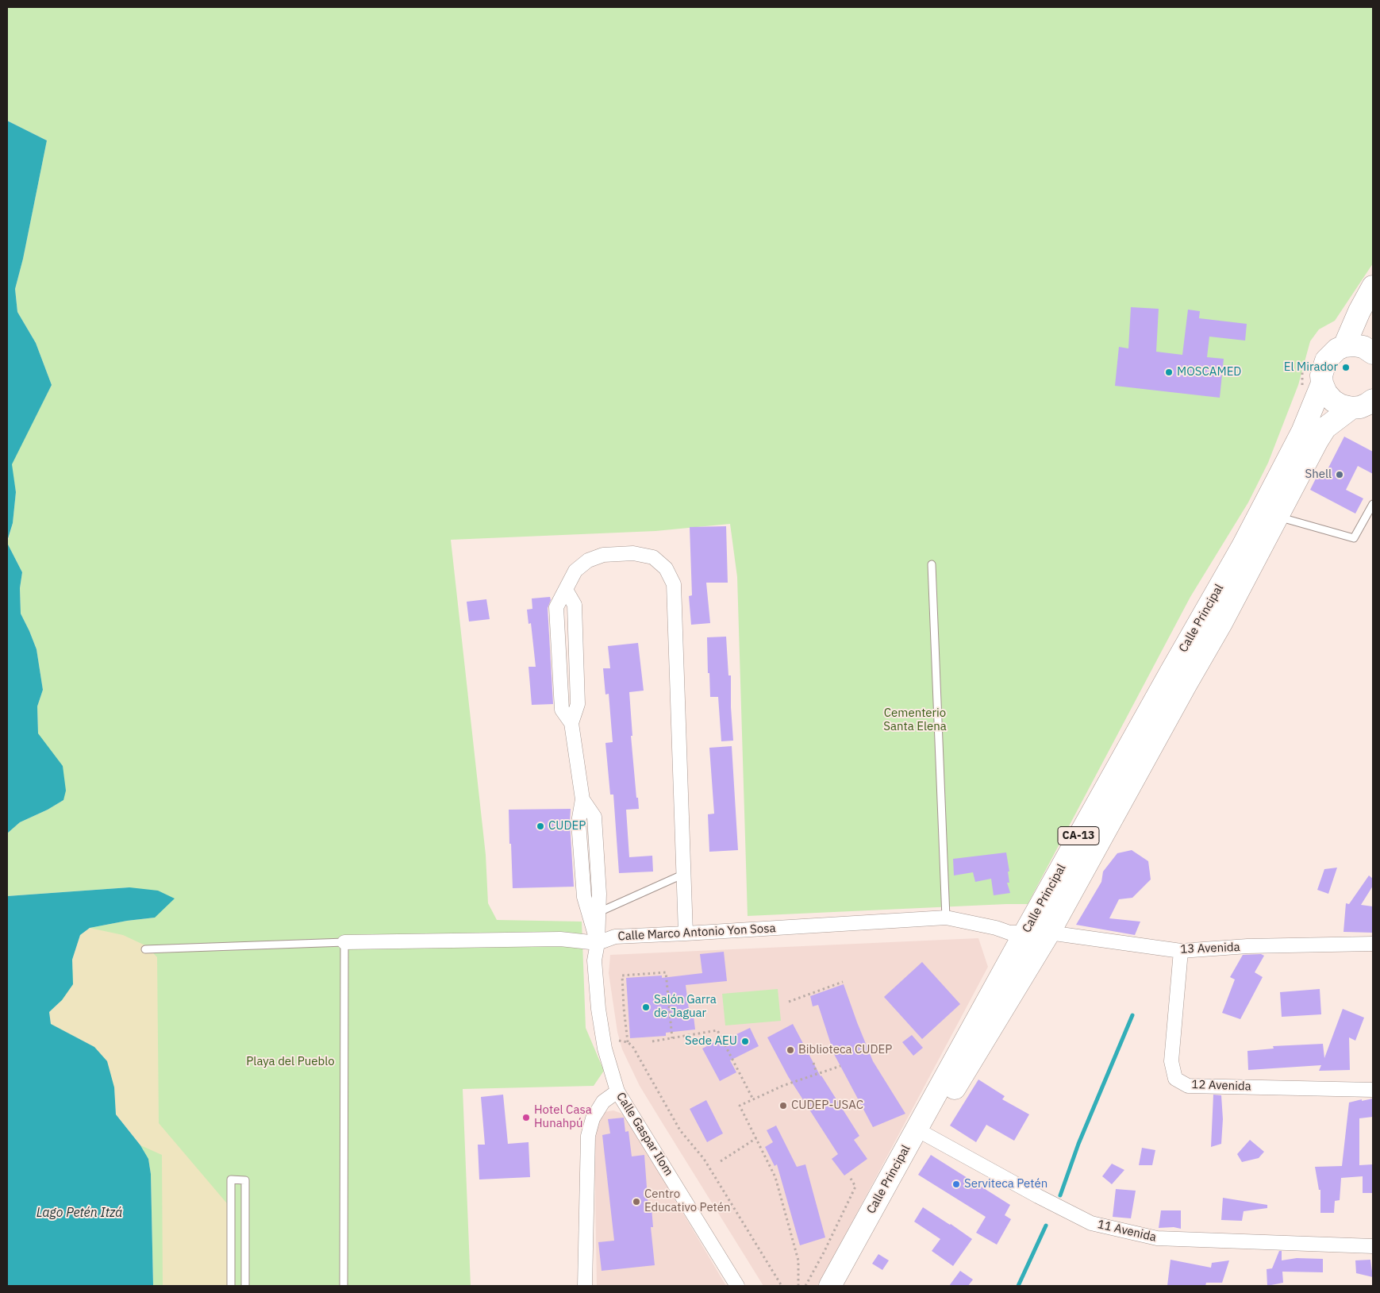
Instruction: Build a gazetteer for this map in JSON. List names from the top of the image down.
{
  "streets": {
    "main road": ["Calle Principal", "CA-13"],
    "street": [
      "Calle Marco Antonio Yon Sosa",
      "13 Avenida",
      "12 Avenida",
      "Calle Gaspar Ilom",
      "11 Avenida"
    ]
  },
  "crossings": [
    ["Calle Principal", "CA-13"],
    ["Calle Principal", "Calle Marco Antonio Yon Sosa"],
    ["Calle Principal", "13 Avenida"],
    ["Calle Principal", "11 Avenida"],
    ["Calle Marco Antonio Yon Sosa", "13 Avenida"],
    ["Calle Marco Antonio Yon Sosa", "Calle Gaspar Ilom"],
    ["13 Avenida", "12 Avenida"]
  ],
  "water": ["Lago Petén Itzá"],
  "parks": ["Cementerio Santa Elena", "Playa del Pueblo"],
  "places": [
    "El Mirador",
    "MOSCAMED",
    "Shell",
    "CUDEP",
    "Salón Garra de Jaguar",
    "Sede AEU",
    "Biblioteca CUDEP",
    "CUDEP-USAC",
    "Hotel Casa Hunahpú",
    "Serviteca Petén",
    "Centro Educativo Petén"
  ]
}
